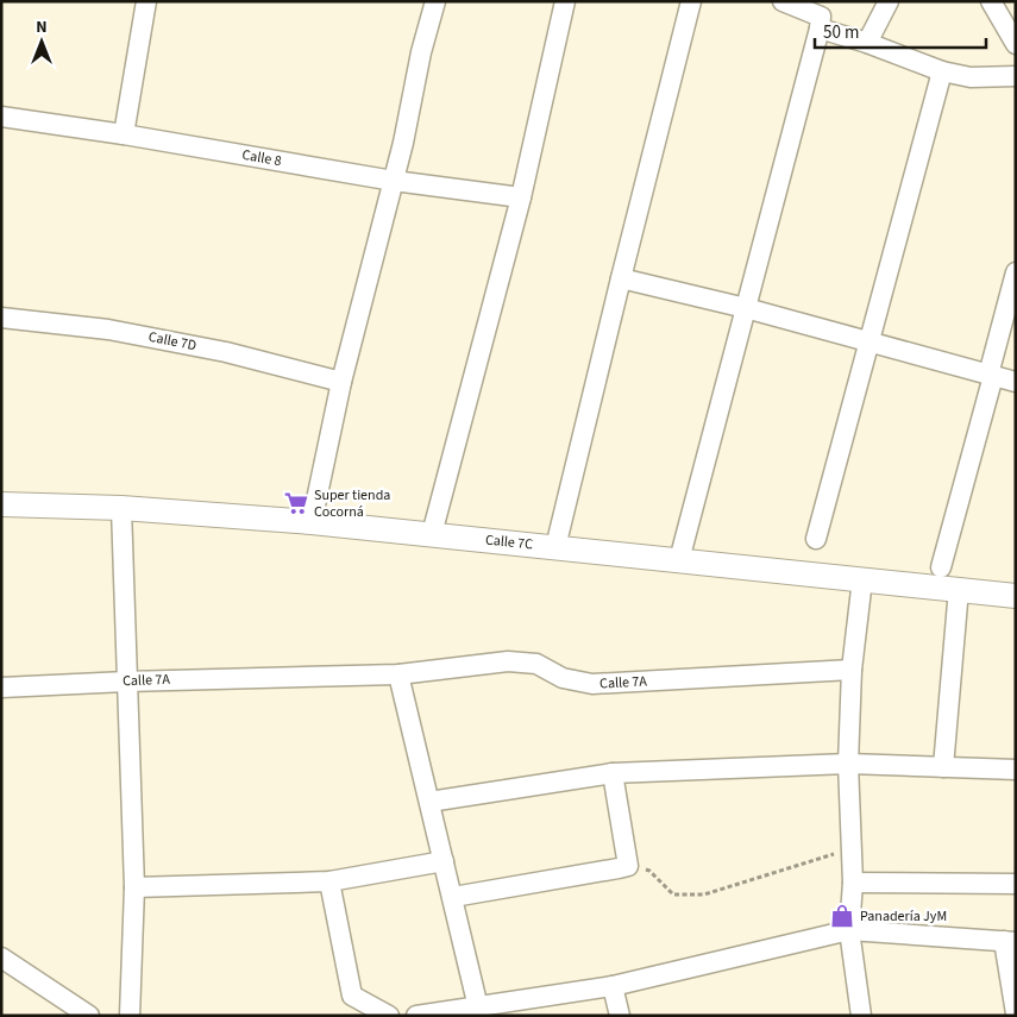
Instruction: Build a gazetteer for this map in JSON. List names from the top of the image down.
{
  "streets": {
    "street": [
      "Calle 8",
      "Calle 7D",
      "Calle 7C",
      "Calle 7A"
    ]
  },
  "places": {
    "supermarket": ["Super tienda Cocorná"],
    "shop": ["Panadería JyM"]
  },
  "scale_bar": "50 m",
  "north": "top"
}
